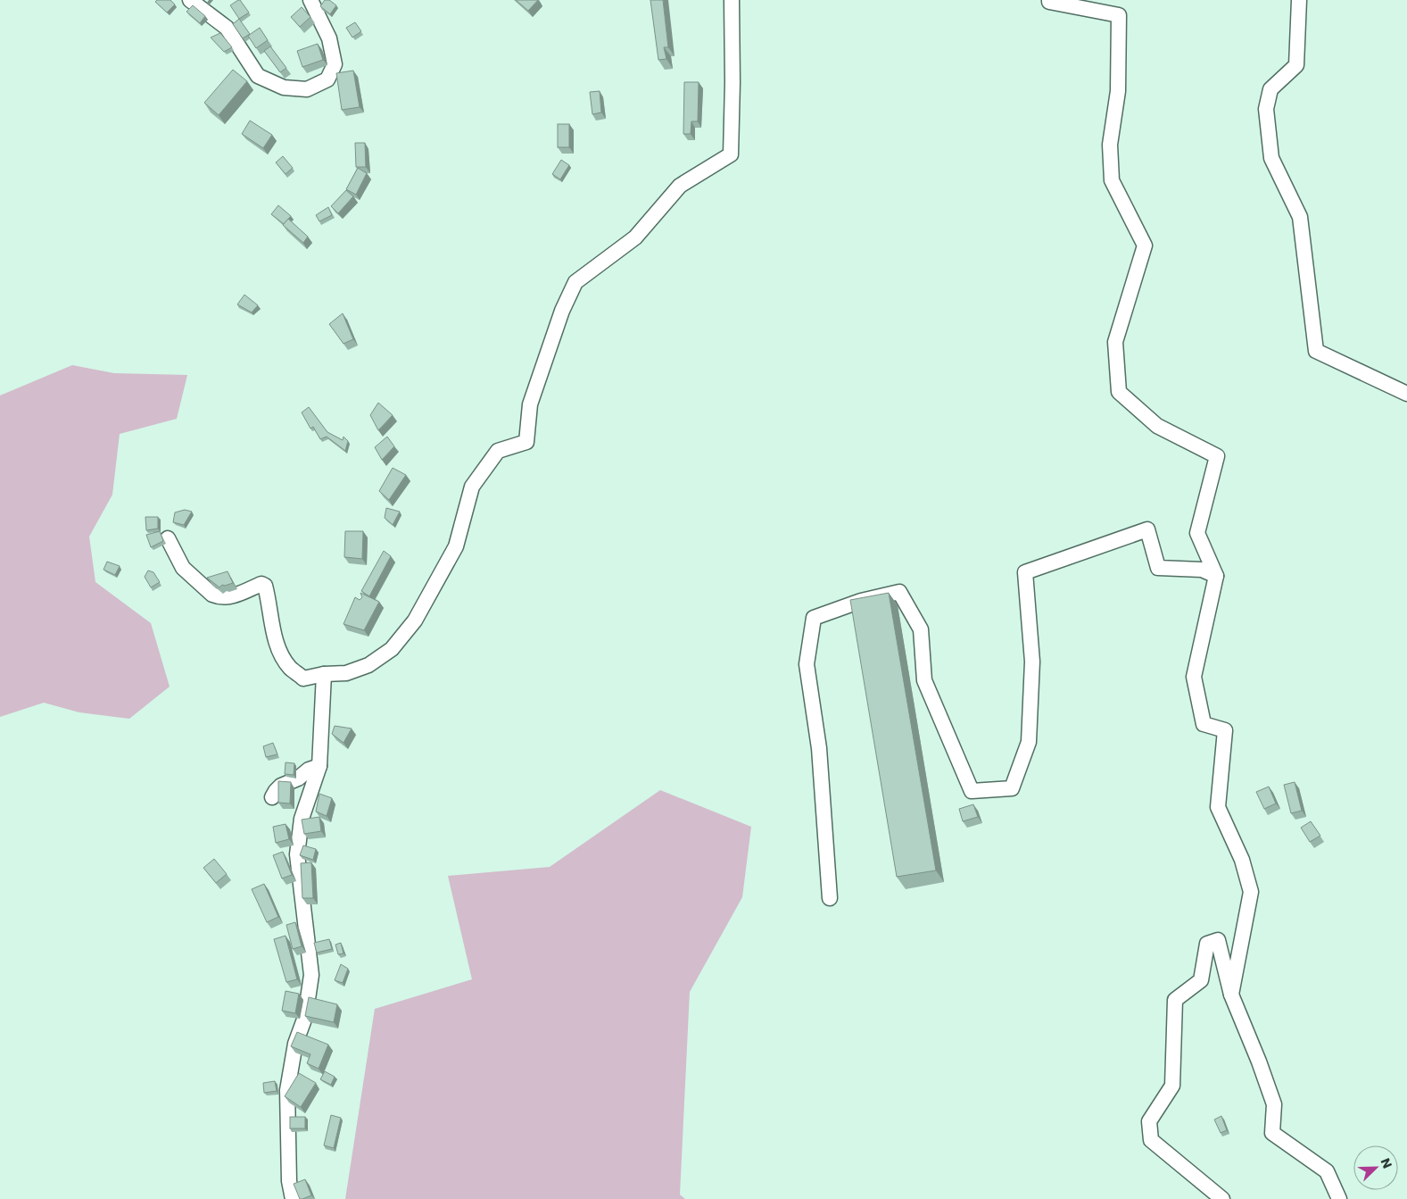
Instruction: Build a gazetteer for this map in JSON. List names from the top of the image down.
{
  "north": "top right"
}
